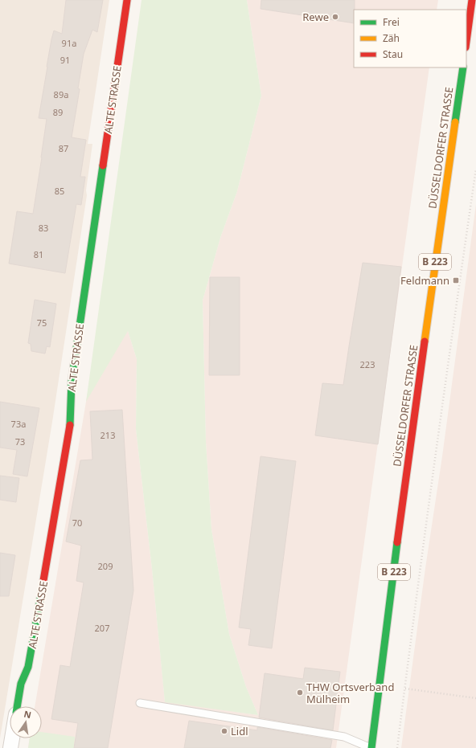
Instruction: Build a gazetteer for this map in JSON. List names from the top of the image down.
{
  "streets": {
    "main road": ["ALTE STRASSE", "DÜSSELDORFER STRASSE", "B 223"]
  },
  "places": {
    "other": ["Rewe", "THW Ortsverband Mülheim", "Lidl"],
    "transit": ["Feldmann"]
  },
  "house_numbers": [
    "91a",
    "91",
    "89a",
    "89",
    "87",
    "85",
    "83",
    "81",
    "75",
    "223",
    "73a",
    "213",
    "73",
    "70",
    "209",
    "207"
  ],
  "legend": ["Frei", "Zäh", "Stau"],
  "north": "top"
}
